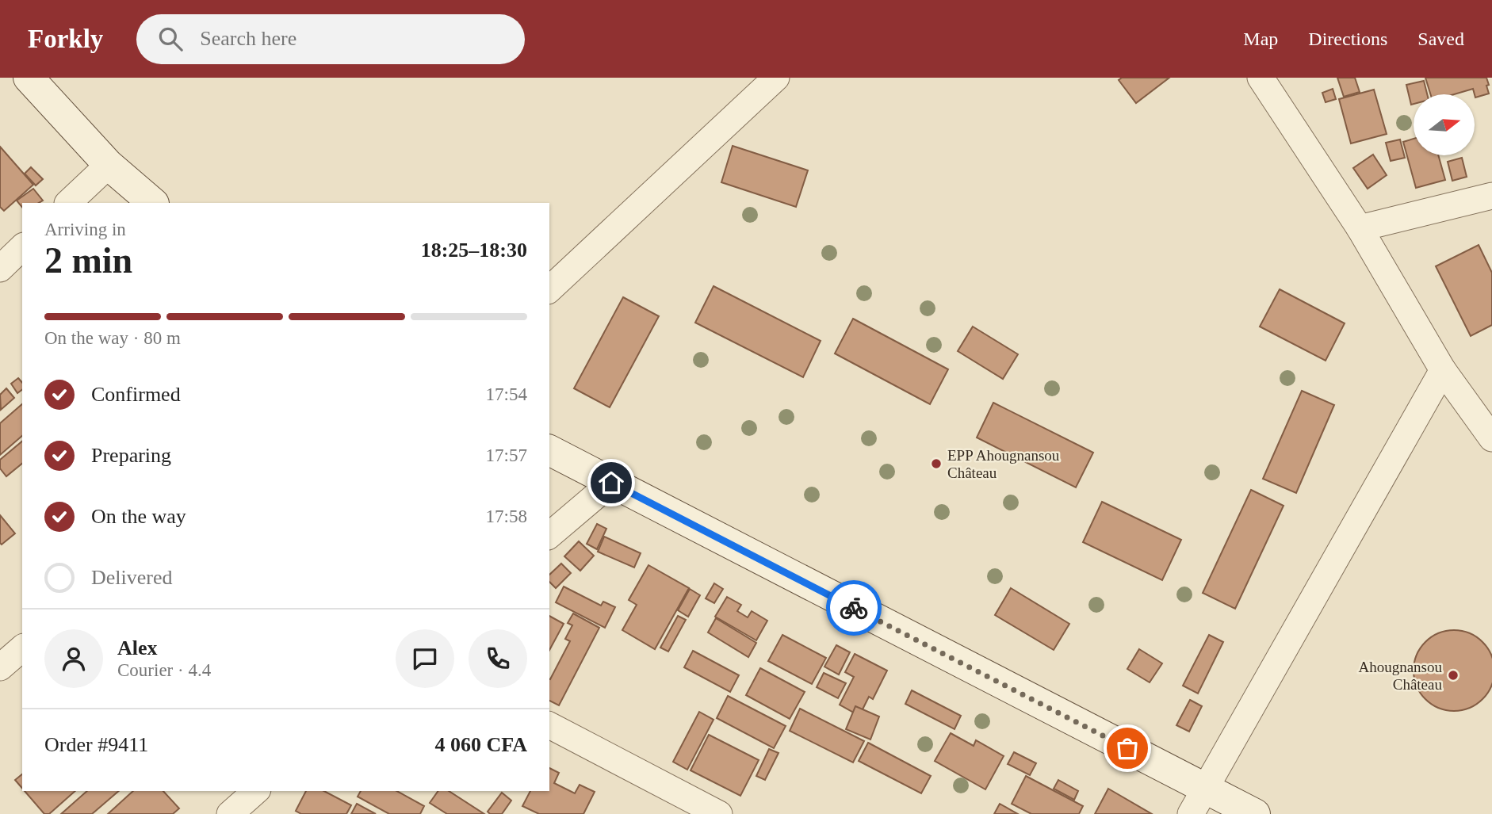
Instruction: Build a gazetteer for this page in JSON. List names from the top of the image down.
{
  "places": ["EPP Ahougnansou Château", "Ahougnansou Château"],
  "north": "right",
  "page": {
    "header": "Forkly",
    "search": "Search here",
    "nav": ["Map", "Directions", "Saved"],
    "heading": ["2 min", "Arriving in", "18:25–18:30"],
    "panel": [
      "Alex",
      "Courier · 4.4",
      "Order #9411",
      "4 060 CFA"
    ],
    "bar": "On the way · 80 m",
    "list": [
      ["Confirmed", "17:54"],
      ["Preparing", "17:57"],
      ["On the way", "17:58"],
      "Delivered"
    ]
  }
}
